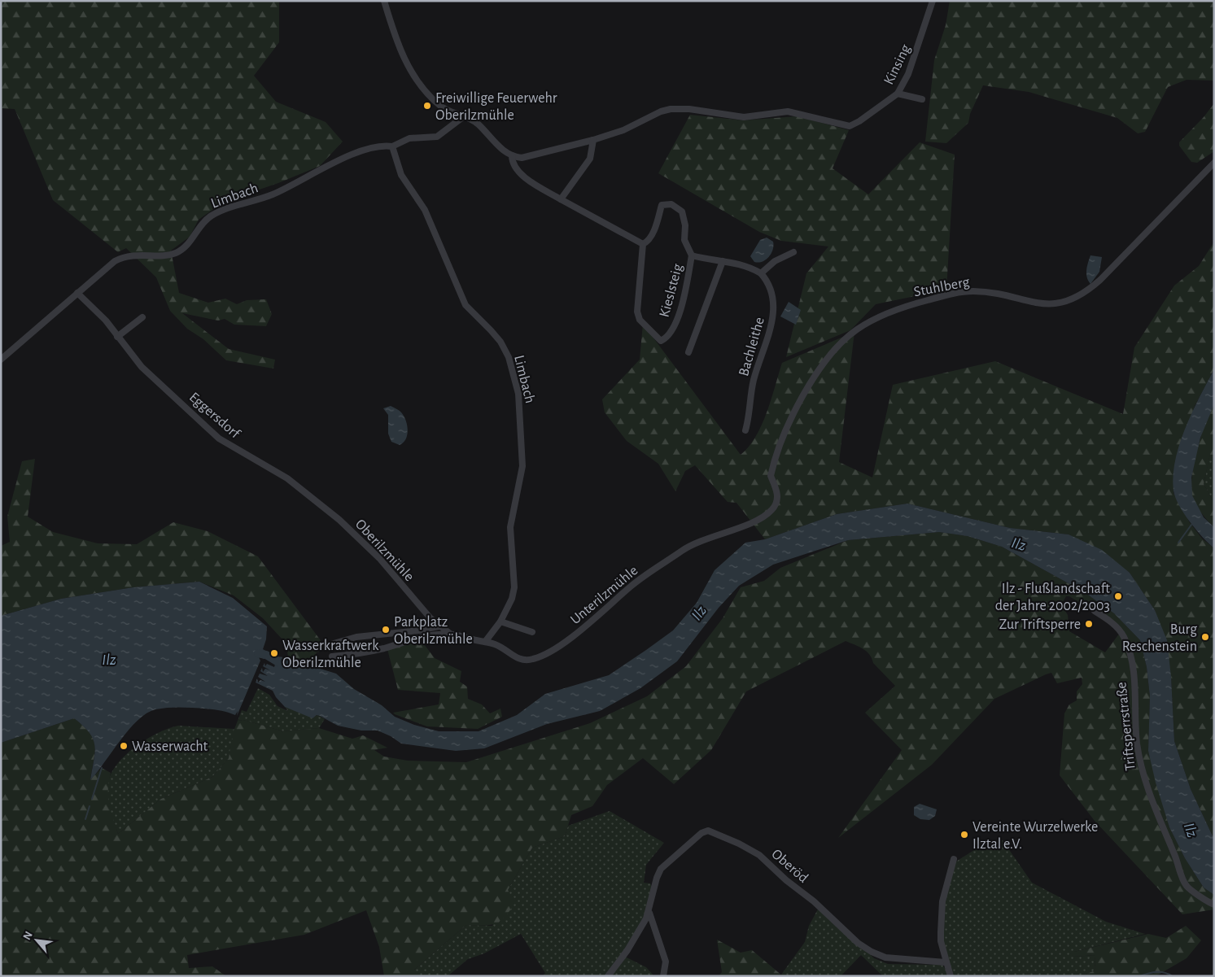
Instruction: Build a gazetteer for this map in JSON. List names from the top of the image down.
{
  "streets": {
    "street": [
      "Kinsing",
      "Limbach",
      "Stuhlberg",
      "Kieslsteig",
      "Bachleithe",
      "Eggersdorf",
      "Oberilzmühle",
      "Unterilzmühle",
      "Triftsperrstraße",
      "Oberöd"
    ]
  },
  "crossings": [
    ["Limbach", "Eggersdorf"],
    ["Stuhlberg", "Unterilzmühle"],
    ["Kieslsteig", "Bachleithe"],
    ["Eggersdorf", "Oberilzmühle"],
    ["Oberilzmühle", "Unterilzmühle"]
  ],
  "water": ["Ilz"],
  "places": [
    "Freiwillige Feuerwehr Oberilzmühle",
    "Ilz - Flußlandschaft der Jahre 2002/2003",
    "Zur Triftsperre",
    "Parkplatz Oberilzmühle",
    "Burg Reschenstein",
    "Wasserkraftwerk Oberilzmühle",
    "Wasserwacht",
    "Vereinte Wurzelwerke Ilztal e.V."
  ],
  "north": "top left"
}
